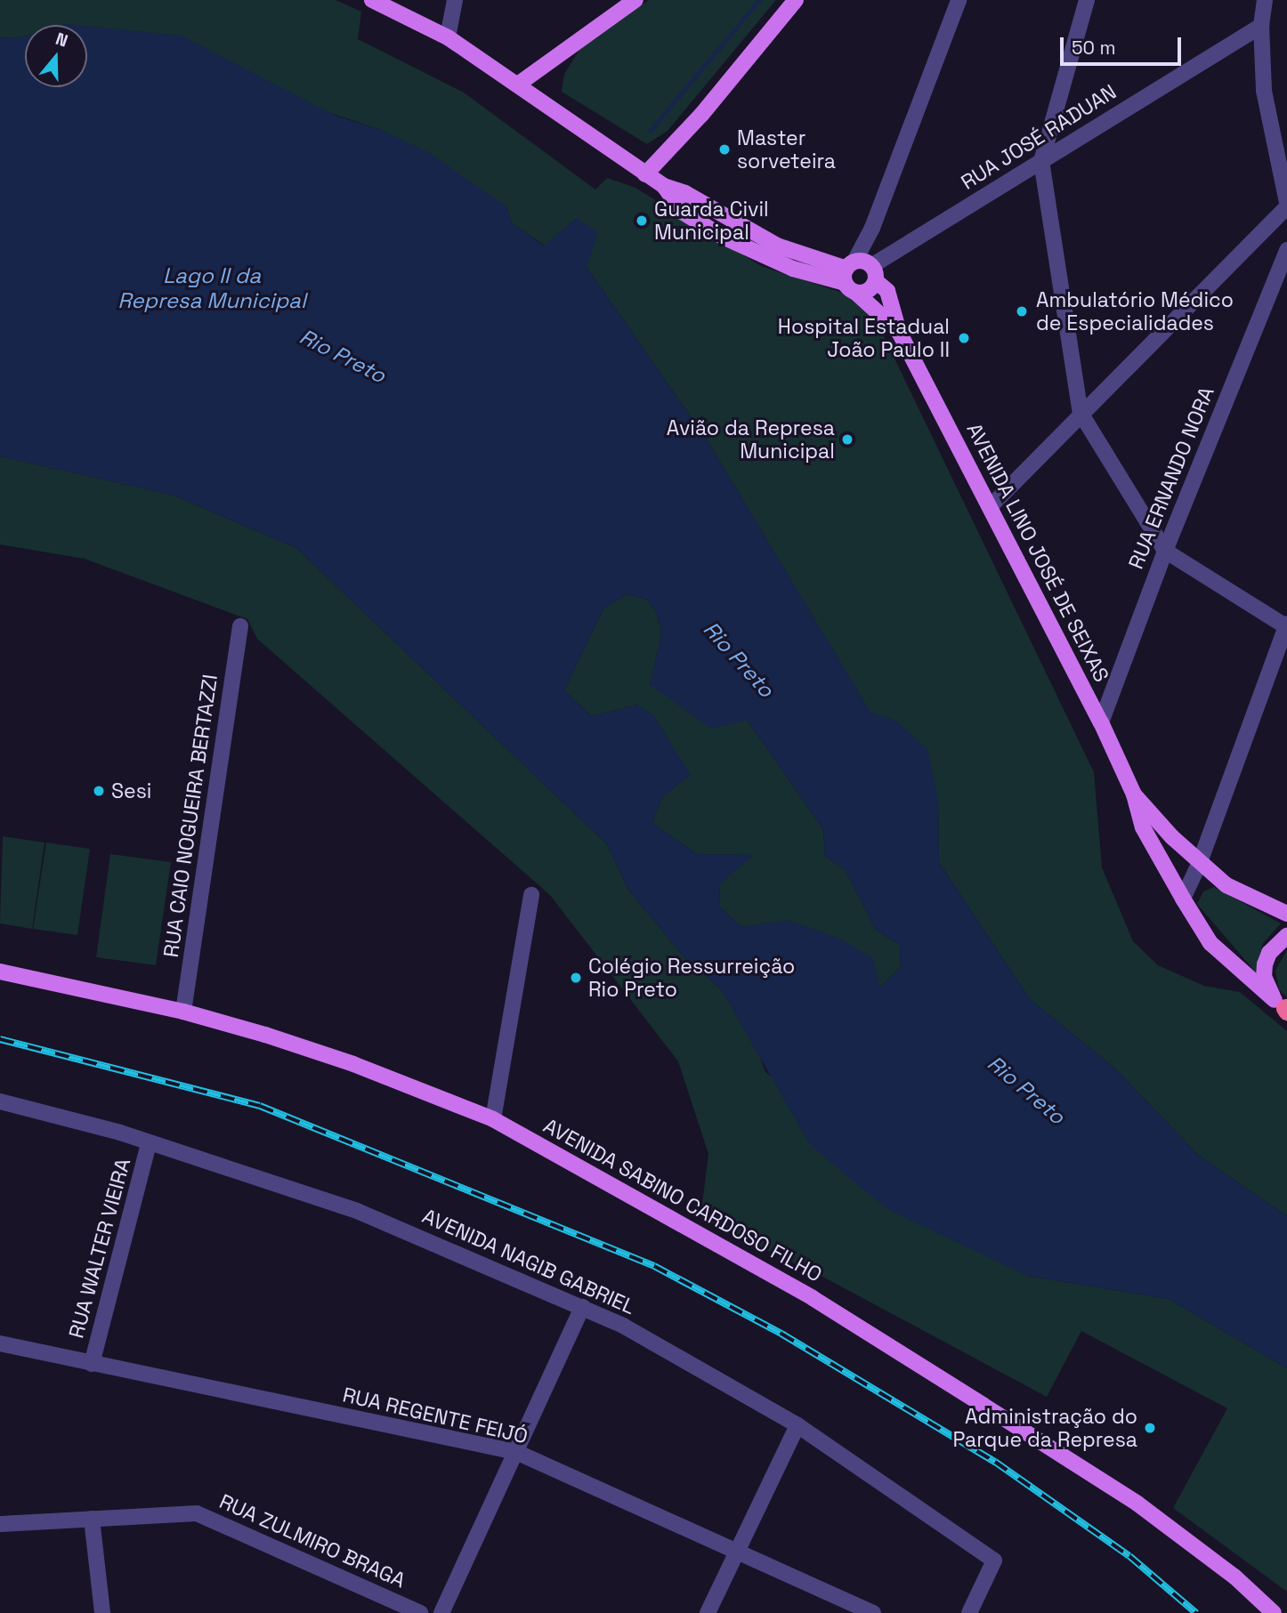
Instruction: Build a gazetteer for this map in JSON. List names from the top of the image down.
{
  "streets": {
    "main road": ["AVENIDA LINO JOSÉ DE SEIXAS", "AVENIDA SABINO CARDOSO FILHO"],
    "street": [
      "RUA JOSÉ RADUAN",
      "RUA ERNANDO NORA",
      "RUA CAIO NOGUEIRA BERTAZZI",
      "RUA WALTER VIEIRA",
      "AVENIDA NAGIB GABRIEL",
      "RUA REGENTE FEIJÓ",
      "RUA ZULMIRO BRAGA"
    ]
  },
  "crossings": [
    ["RUA JOSÉ RADUAN", "AVENIDA LINO JOSÉ DE SEIXAS"],
    ["RUA ERNANDO NORA", "AVENIDA LINO JOSÉ DE SEIXAS"],
    ["RUA CAIO NOGUEIRA BERTAZZI", "AVENIDA SABINO CARDOSO FILHO"],
    ["RUA WALTER VIEIRA", "AVENIDA NAGIB GABRIEL"],
    ["RUA WALTER VIEIRA", "RUA REGENTE FEIJÓ"]
  ],
  "water": ["Lago II da Represa Municipal", "Rio Preto"],
  "places": [
    "Master sorveteira",
    "Guarda Civil Municipal",
    "Ambulatório Médico de Especialidades",
    "Hospital Estadual João Paulo II",
    "Avião da Represa Municipal",
    "Sesi",
    "Colégio Ressurreição Rio Preto",
    "Administração do Parque da Represa"
  ],
  "scale_bar": "50 m",
  "north": "top"
}
